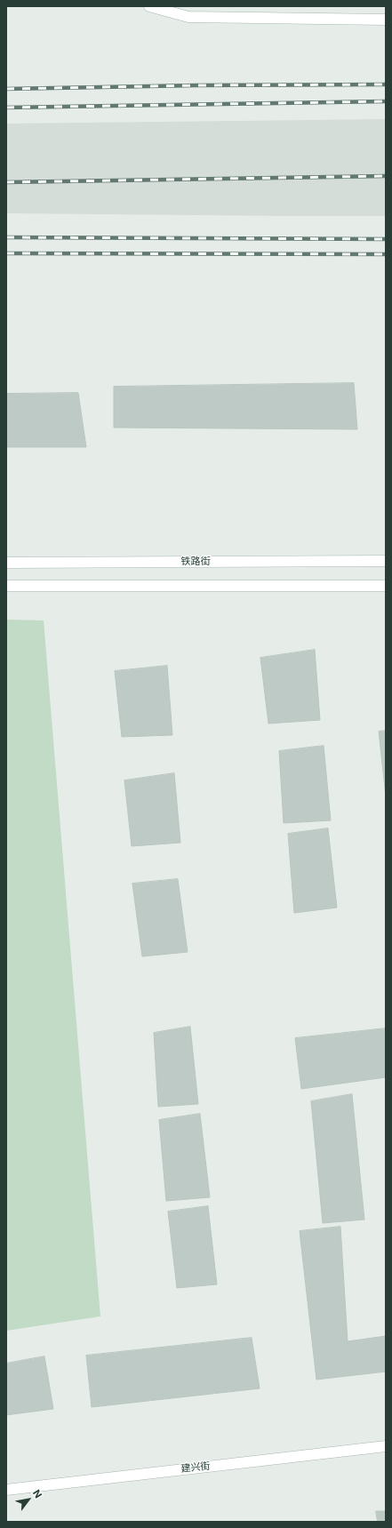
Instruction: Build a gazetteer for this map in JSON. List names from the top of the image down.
{
  "streets": {
    "main road": ["铁路街", "建兴街"]
  },
  "north": "top right"
}
